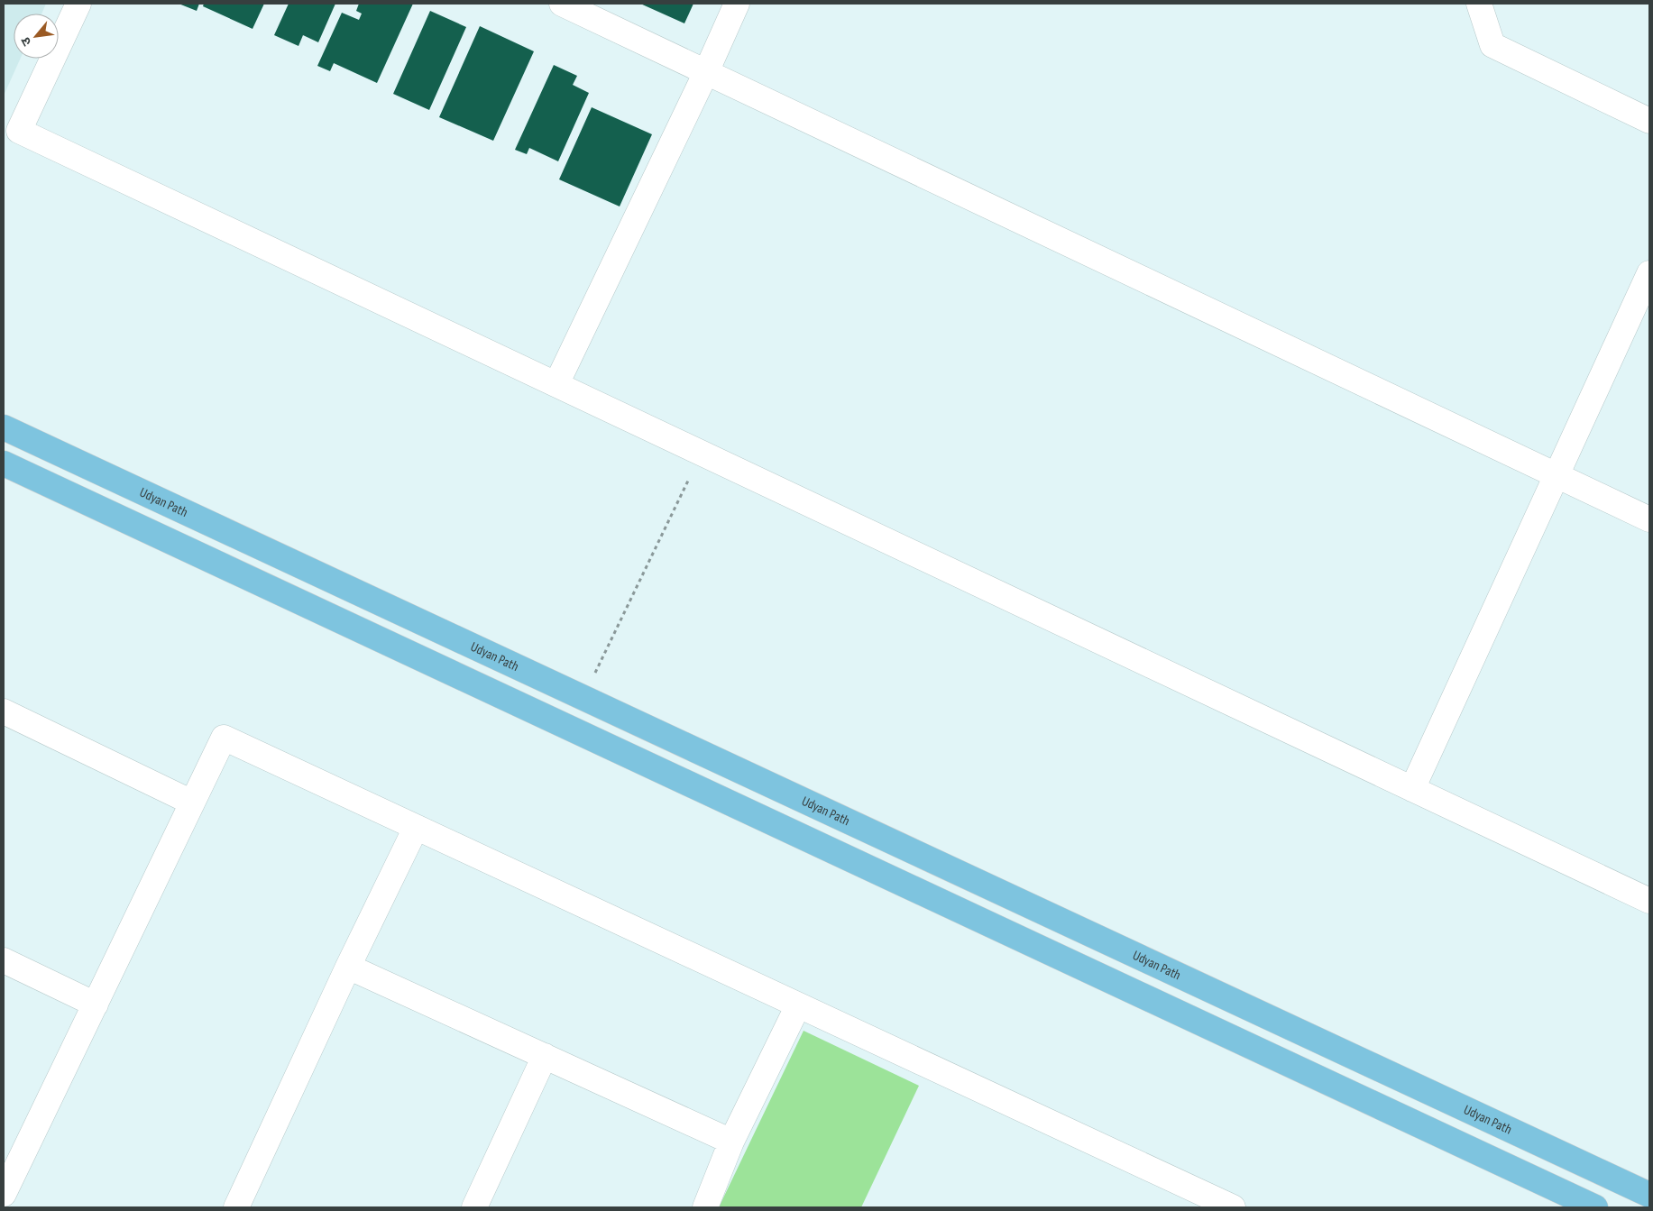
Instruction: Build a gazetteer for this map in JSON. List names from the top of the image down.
{
  "streets": {
    "main road": ["Udyan Path"]
  },
  "north": "bottom left"
}
